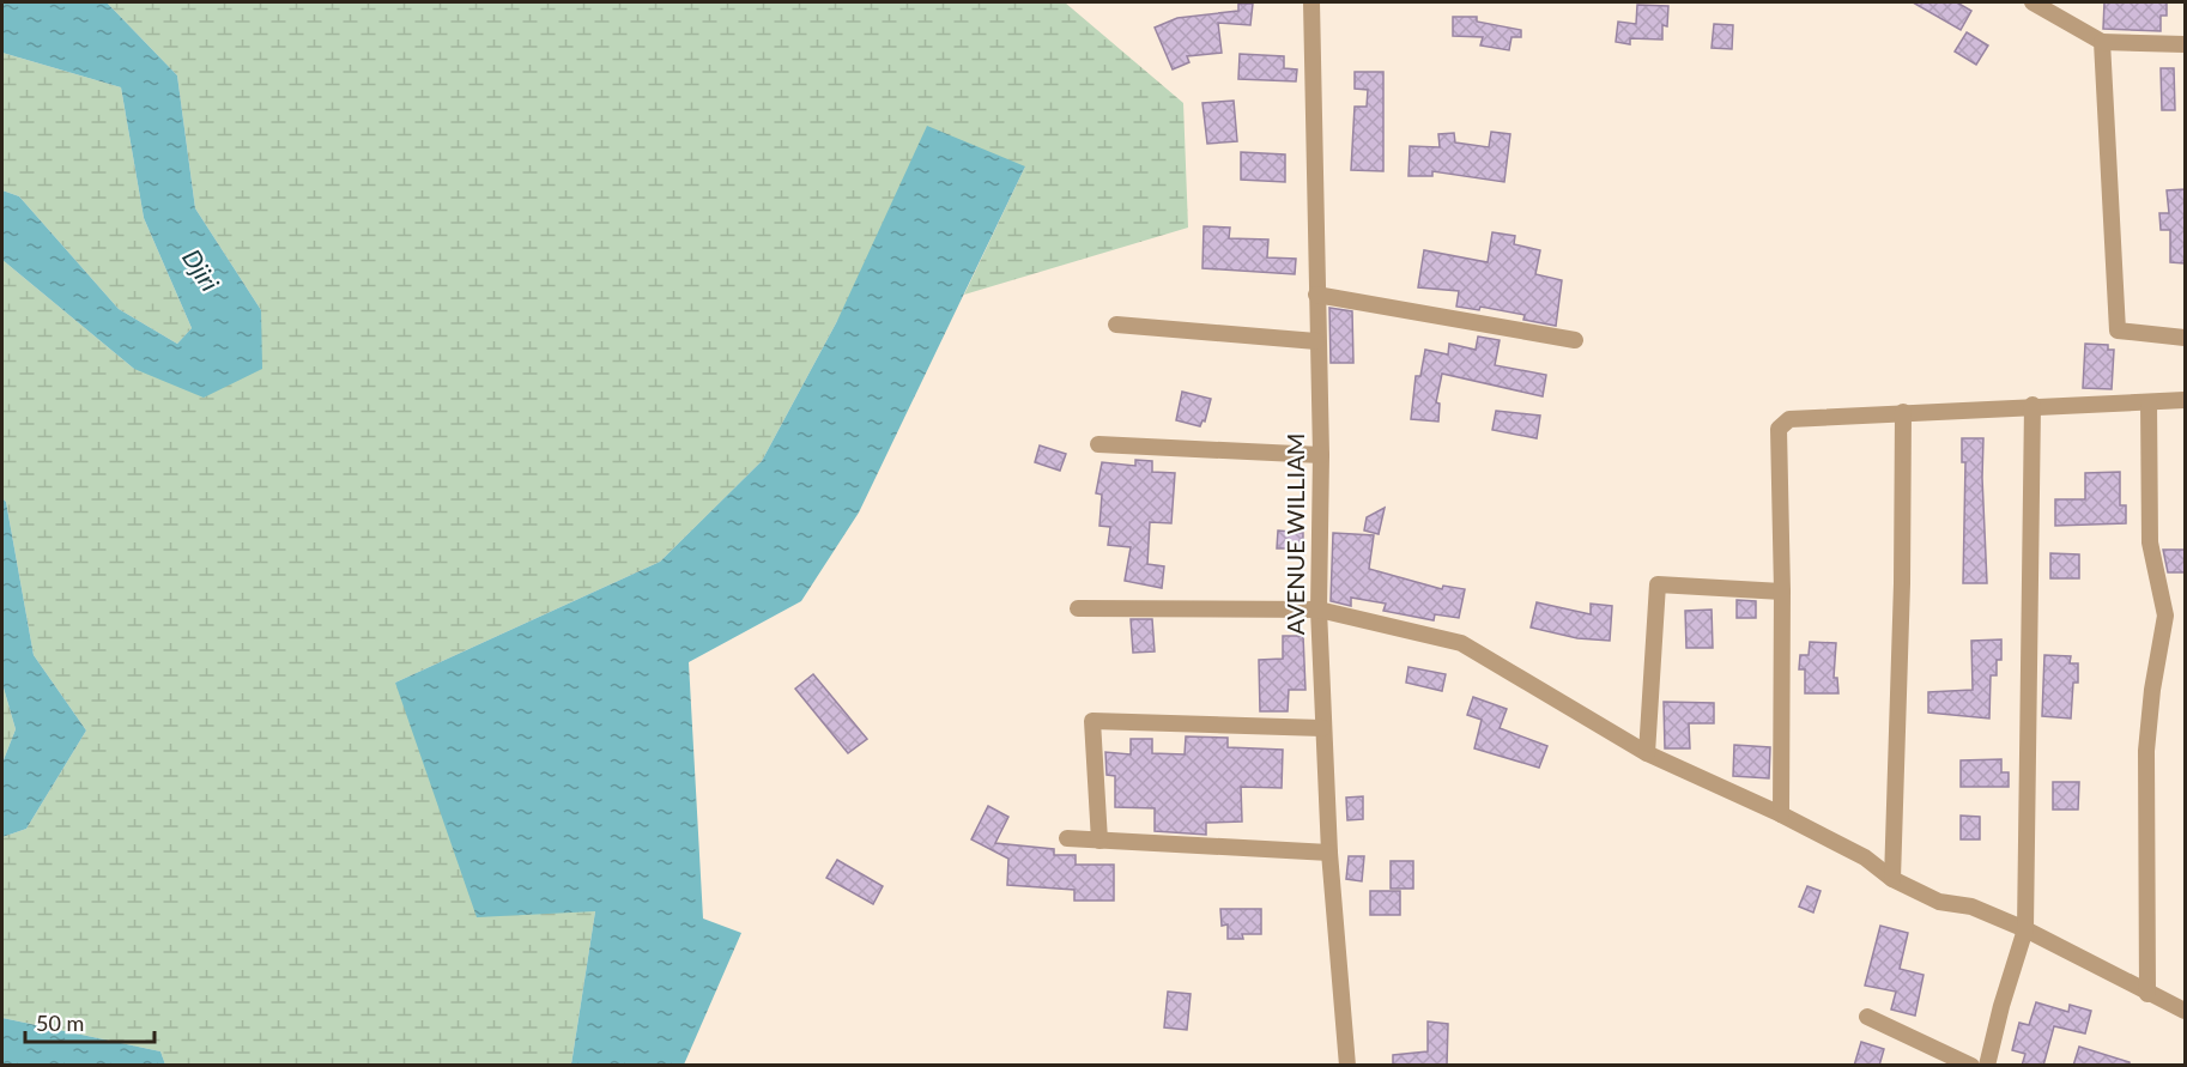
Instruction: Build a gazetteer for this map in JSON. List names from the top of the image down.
{
  "streets": {
    "street": ["AVENUE WILLIAM"]
  },
  "water": ["Djiri"],
  "scale_bar": "50 m"
}
